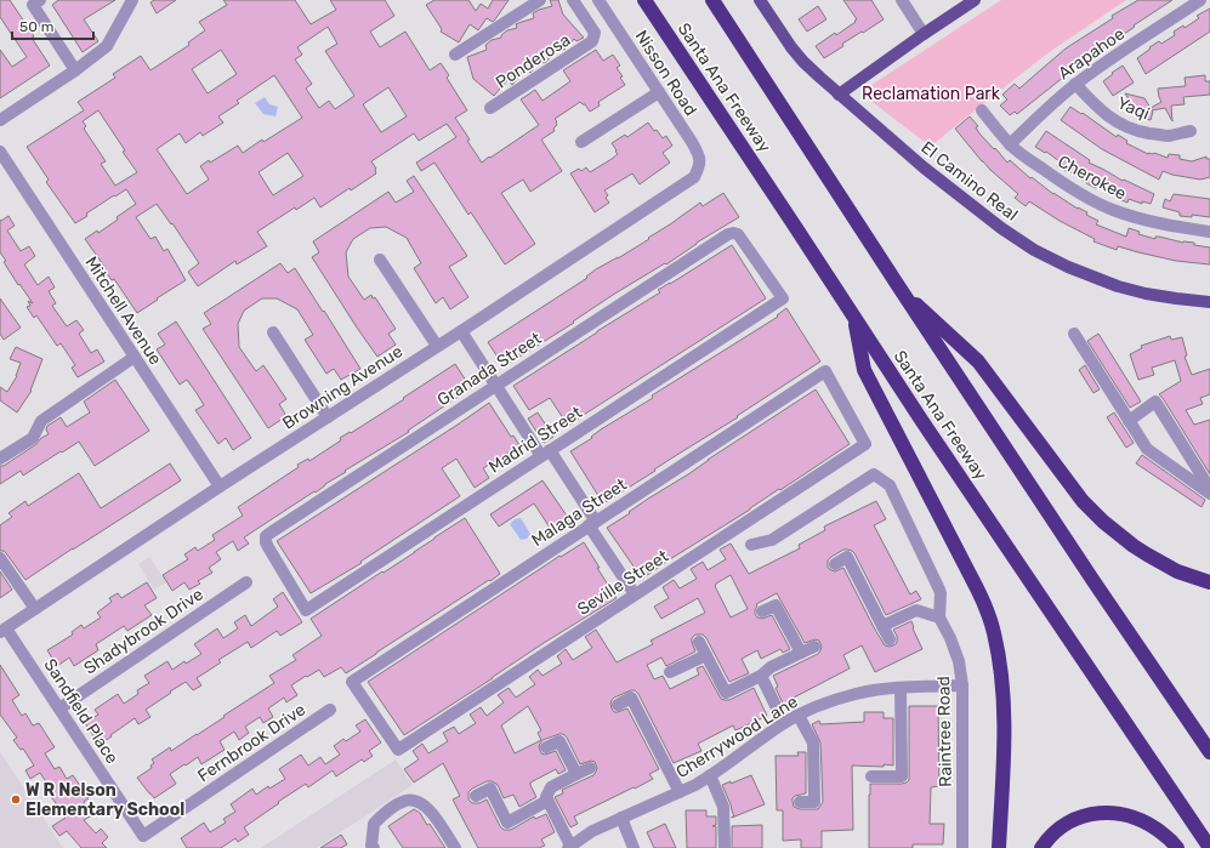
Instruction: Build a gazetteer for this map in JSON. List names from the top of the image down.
{
  "streets": {
    "highway": ["Santa Ana Freeway"],
    "main road": ["El Camino Real"],
    "street": [
      "Arapahoe",
      "Ponderosa",
      "Nisson Road",
      "Yaqi",
      "Cherokee",
      "Mitchell Avenue",
      "Granada Street",
      "Browning Avenue",
      "Madrid Street",
      "Malaga Street",
      "Seville Street",
      "Shadybrook Drive",
      "Sandfield Place",
      "Raintree Road",
      "Cherrywood Lane",
      "Fernbrook Drive"
    ]
  },
  "crossings": [
    ["Arapahoe", "Yaqi"],
    ["Arapahoe", "Cherokee"],
    ["Nisson Road", "Browning Avenue"],
    ["Mitchell Avenue", "Browning Avenue"],
    ["Granada Street", "Madrid Street"],
    ["Browning Avenue", "Sandfield Place"],
    ["Malaga Street", "Seville Street"],
    ["Shadybrook Drive", "Sandfield Place"],
    ["Sandfield Place", "Fernbrook Drive"],
    ["Raintree Road", "Cherrywood Lane"]
  ],
  "parks": ["Reclamation Park"],
  "places": ["W R Nelson Elementary School"],
  "scale_bar": "50 m"
}
